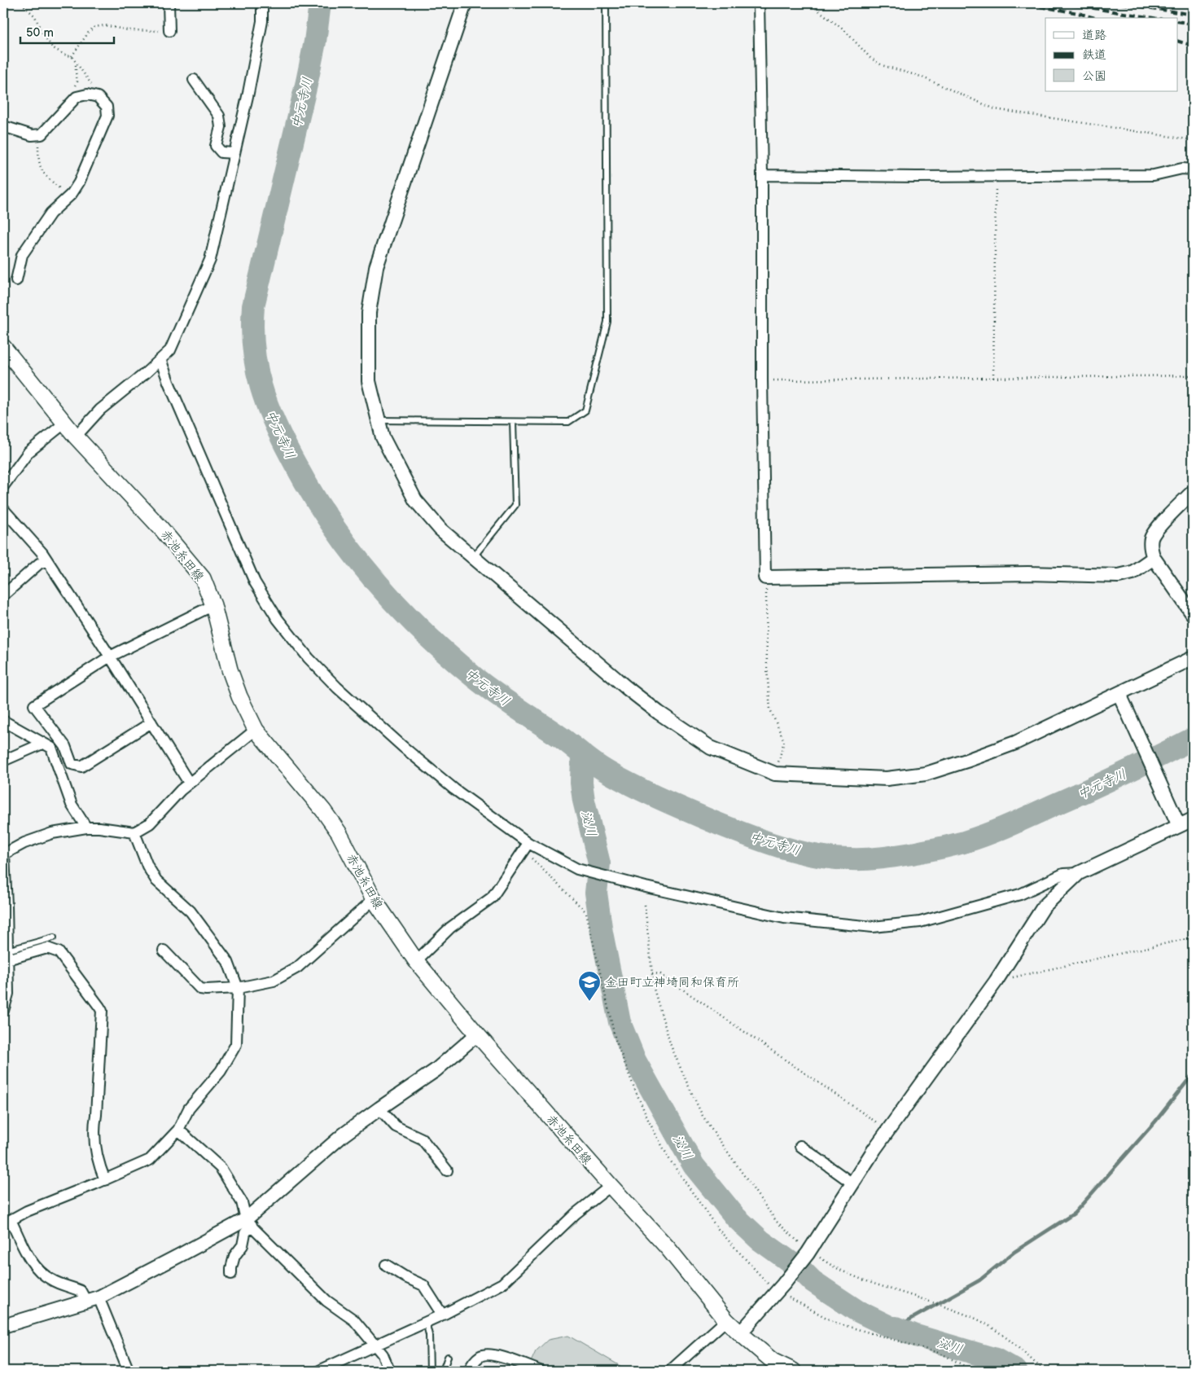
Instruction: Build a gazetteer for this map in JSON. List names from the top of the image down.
{
  "streets": {
    "main road": ["赤池糸田線"]
  },
  "water": ["中元寺川", "泌川"],
  "places": {
    "school or university": ["金田町立神埼同和保育所"]
  },
  "legend": ["道路", "鉄道", "公園"],
  "scale_bar": "50 m"
}
